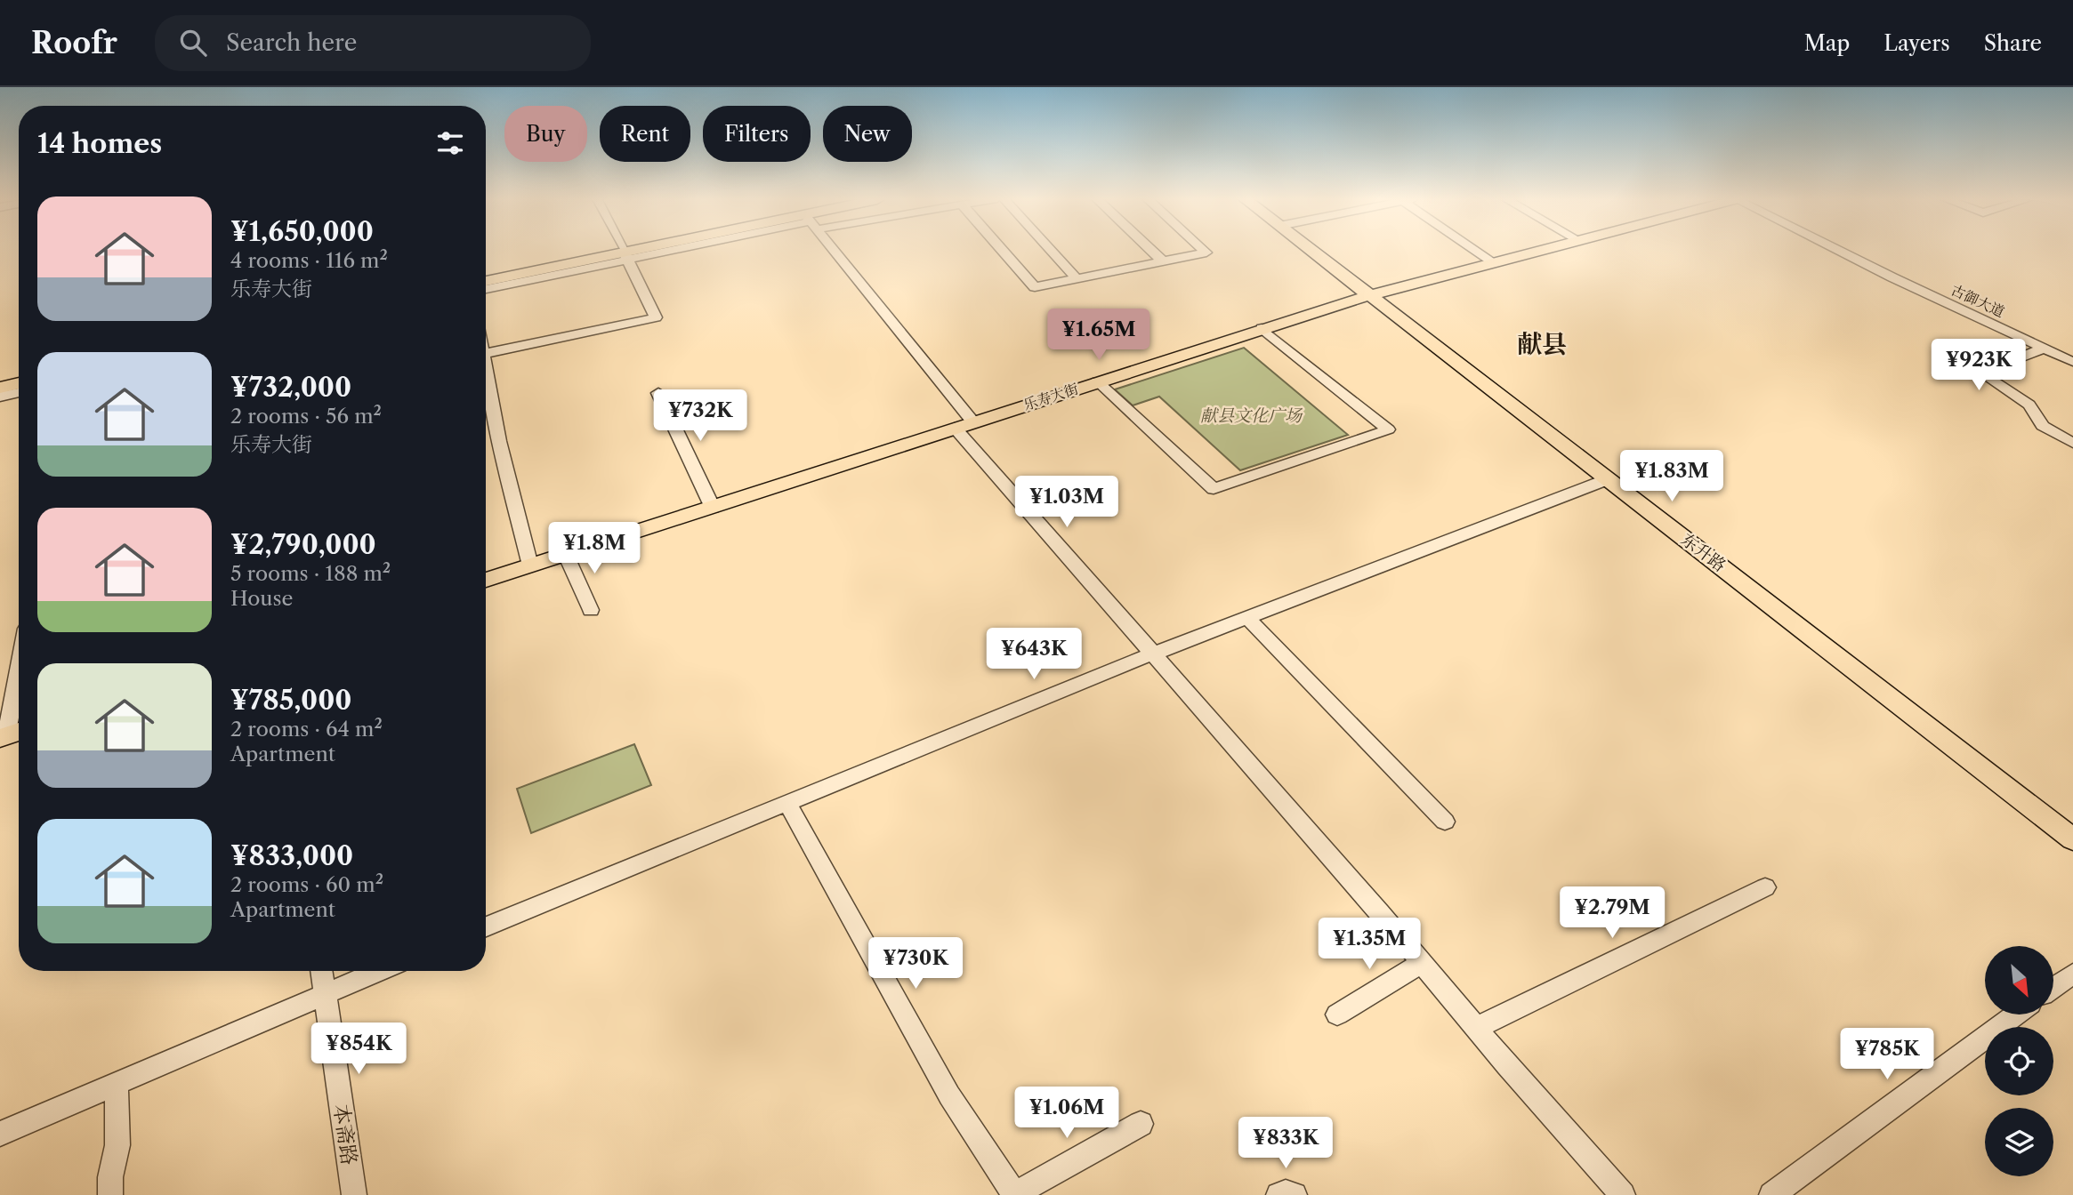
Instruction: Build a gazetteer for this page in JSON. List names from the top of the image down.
{
  "streets": {
    "main road": ["乐寿大街", "东升路"],
    "street": ["古御大道", "本斋路"]
  },
  "crossings": [
    ["乐寿大街", "东升路"]
  ],
  "districts": ["献县"],
  "parks": ["献县文化广场"],
  "north": "bottom right",
  "page": {
    "header": "Roofr",
    "search": "Search here",
    "nav": ["Map", "Layers", "Share"],
    "chip": [
      "Buy",
      "Rent",
      "Filters",
      "New"
    ],
    "heading": "14 homes",
    "list": [
      {
        "name": "¥1,650,000",
        "note": "4 rooms · 116 m² · 乐寿大街"
      },
      {
        "name": "¥732,000",
        "note": "2 rooms · 56 m² · 乐寿大街"
      },
      {
        "name": "¥2,790,000",
        "note": "5 rooms · 188 m² · House"
      },
      {
        "name": "¥785,000",
        "note": "2 rooms · 64 m² · Apartment"
      },
      {
        "name": "¥833,000",
        "note": "2 rooms · 60 m² · Apartment"
      }
    ],
    "price": [
      "¥1.65M",
      "¥923K",
      "¥732K",
      "¥1.83M",
      "¥1.03M",
      "¥1.8M",
      "¥643K",
      "¥2.79M",
      "¥1.35M",
      "¥730K",
      "¥854K",
      "¥785K",
      "¥1.06M",
      "¥833K"
    ]
  }
}
